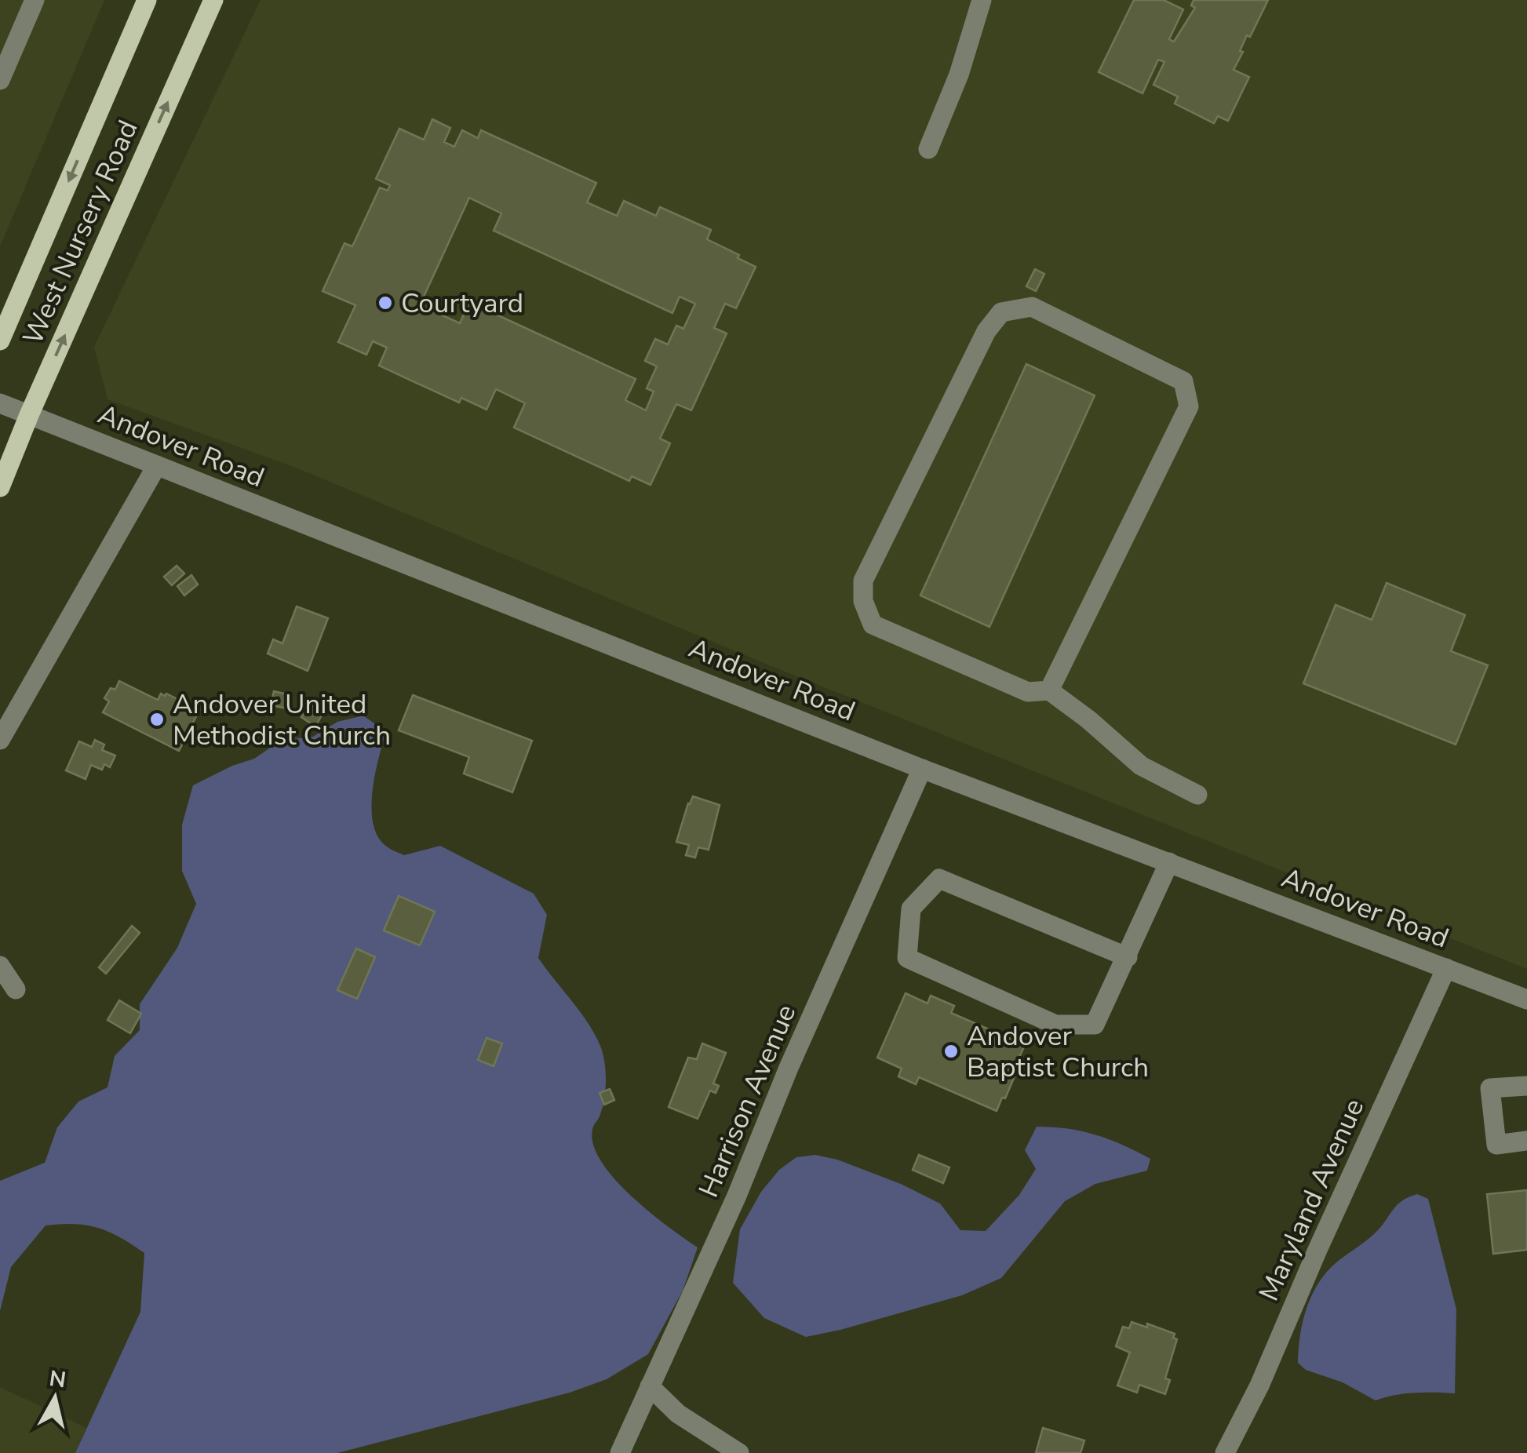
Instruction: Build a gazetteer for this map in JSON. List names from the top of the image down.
{
  "streets": {
    "main road": ["West Nursery Road"],
    "street": ["Andover Road", "Harrison Avenue", "Maryland Avenue"]
  },
  "crossings": [
    ["West Nursery Road", "Andover Road"],
    ["Andover Road", "Harrison Avenue"],
    ["Andover Road", "Maryland Avenue"]
  ],
  "places": ["Courtyard", "Andover United Methodist Church", "Andover Baptist Church"],
  "north": "top"
}
